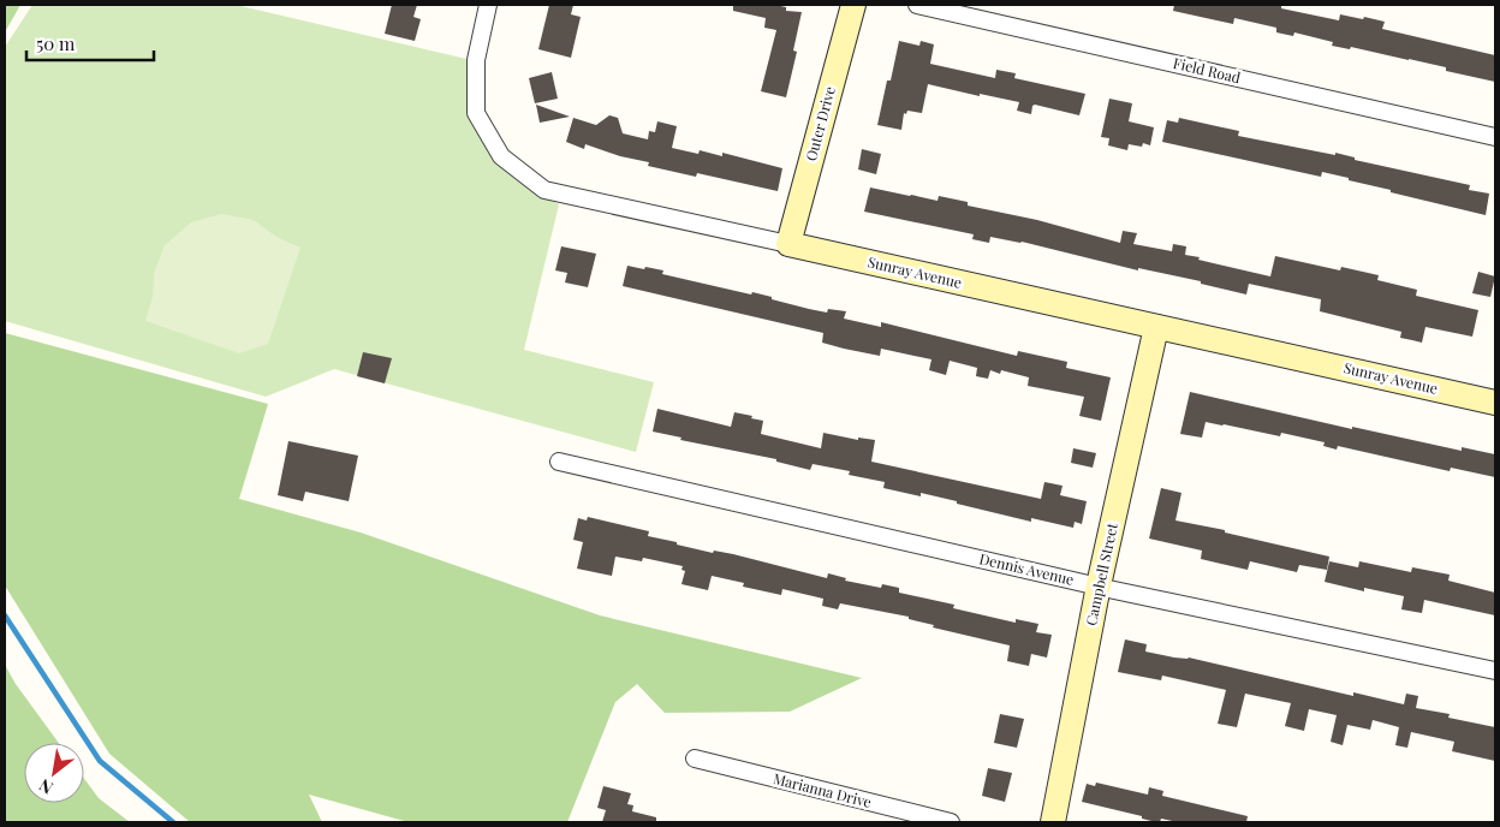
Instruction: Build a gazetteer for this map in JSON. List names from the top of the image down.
{
  "streets": {
    "street": [
      "Field Road",
      "Outer Drive",
      "Sunray Avenue",
      "Dennis Avenue",
      "Campbell Street",
      "Marianna Drive"
    ]
  },
  "crossings": [
    ["Outer Drive", "Sunray Avenue"],
    ["Sunray Avenue", "Campbell Street"],
    ["Dennis Avenue", "Campbell Street"]
  ],
  "scale_bar": "50 m",
  "north": "bottom left"
}
